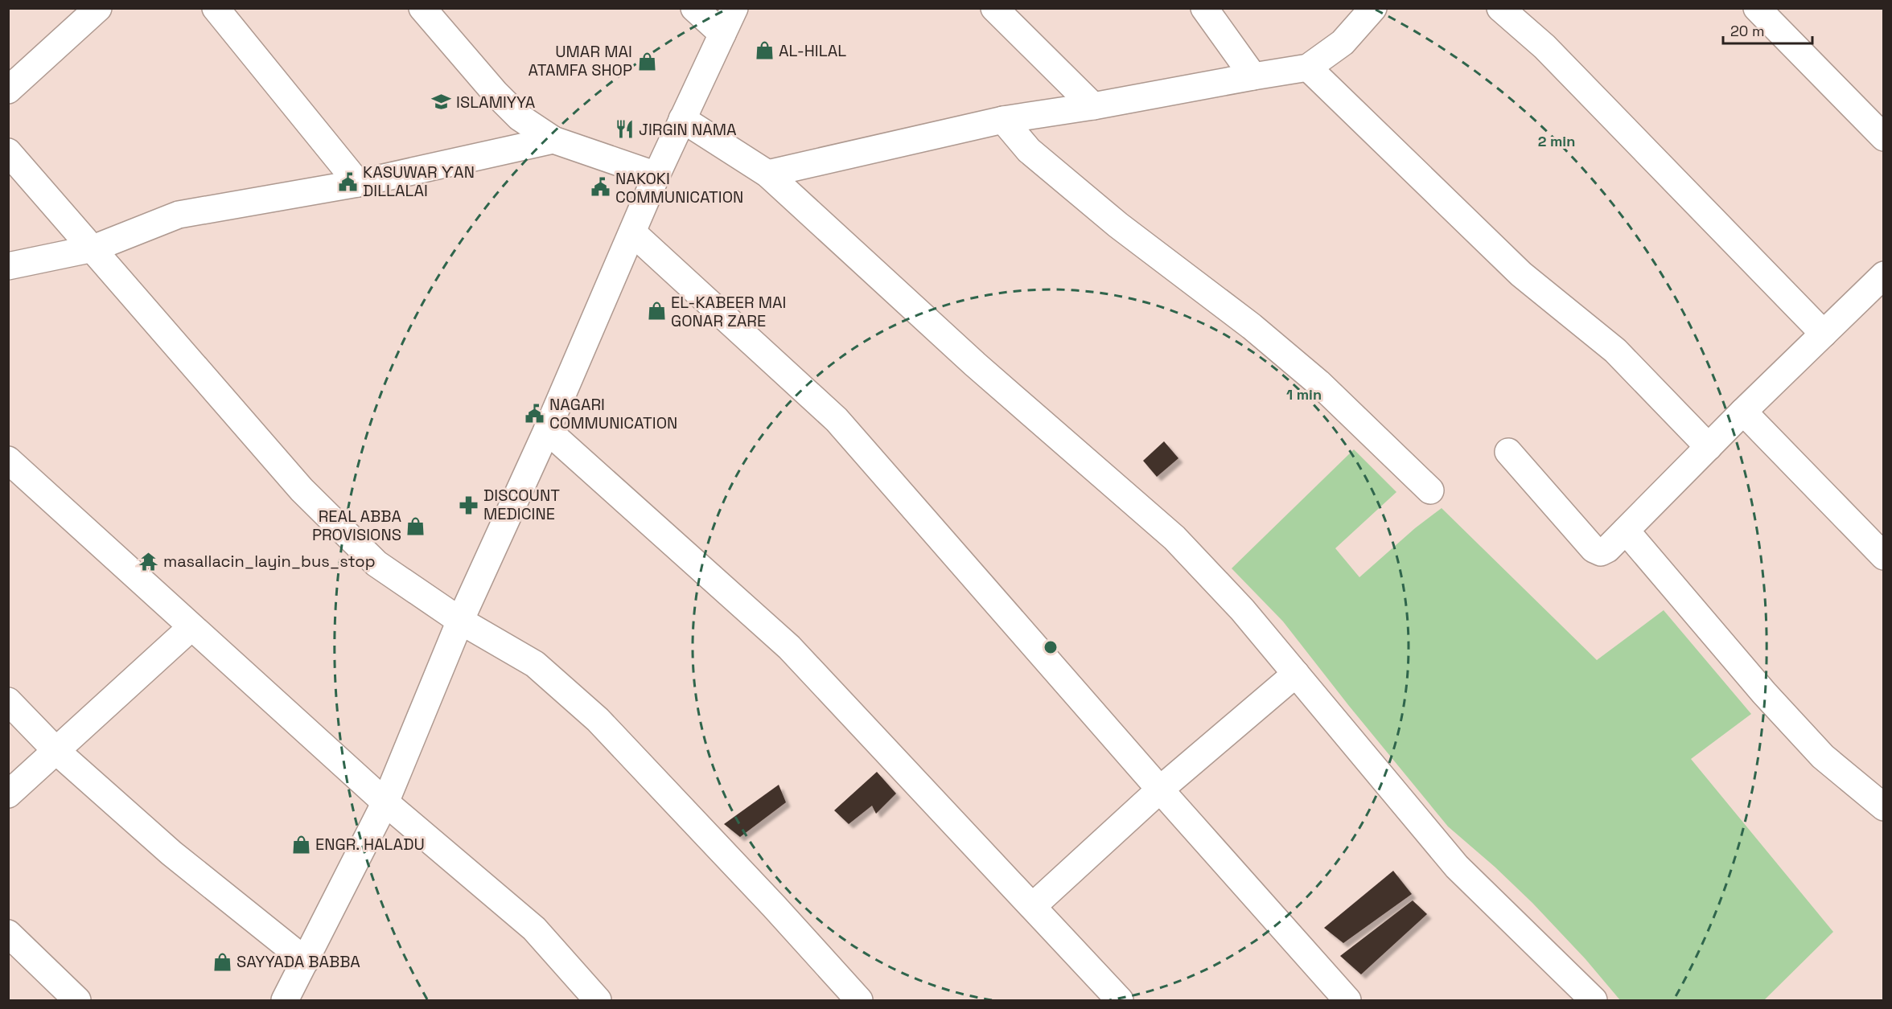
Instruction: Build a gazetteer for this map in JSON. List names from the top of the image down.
{
  "places": {
    "shop": [
      "AL-HILAL",
      "UMAR MAI ATAMFA SHOP",
      "EL-KABEER MAI GONAR ZARE",
      "REAL ABBA PROVISIONS",
      "ENGR. HALADU",
      "SAYYADA BABBA"
    ],
    "school or university": ["ISLAMIYYA"],
    "restaurant": ["JIRGIN NAMA"],
    "public building": ["KASUWAR ƳAN DILLALAI", "NAKOKI COMMUNICATION", "NAGARI COMMUNICATION"],
    "pharmacy": ["DISCOUNT MEDICINE"],
    "temple": ["masallacin_layin_bus_stop"]
  },
  "scale_bar": "20 m",
  "rings": ["2 min", "1 min"]
}
